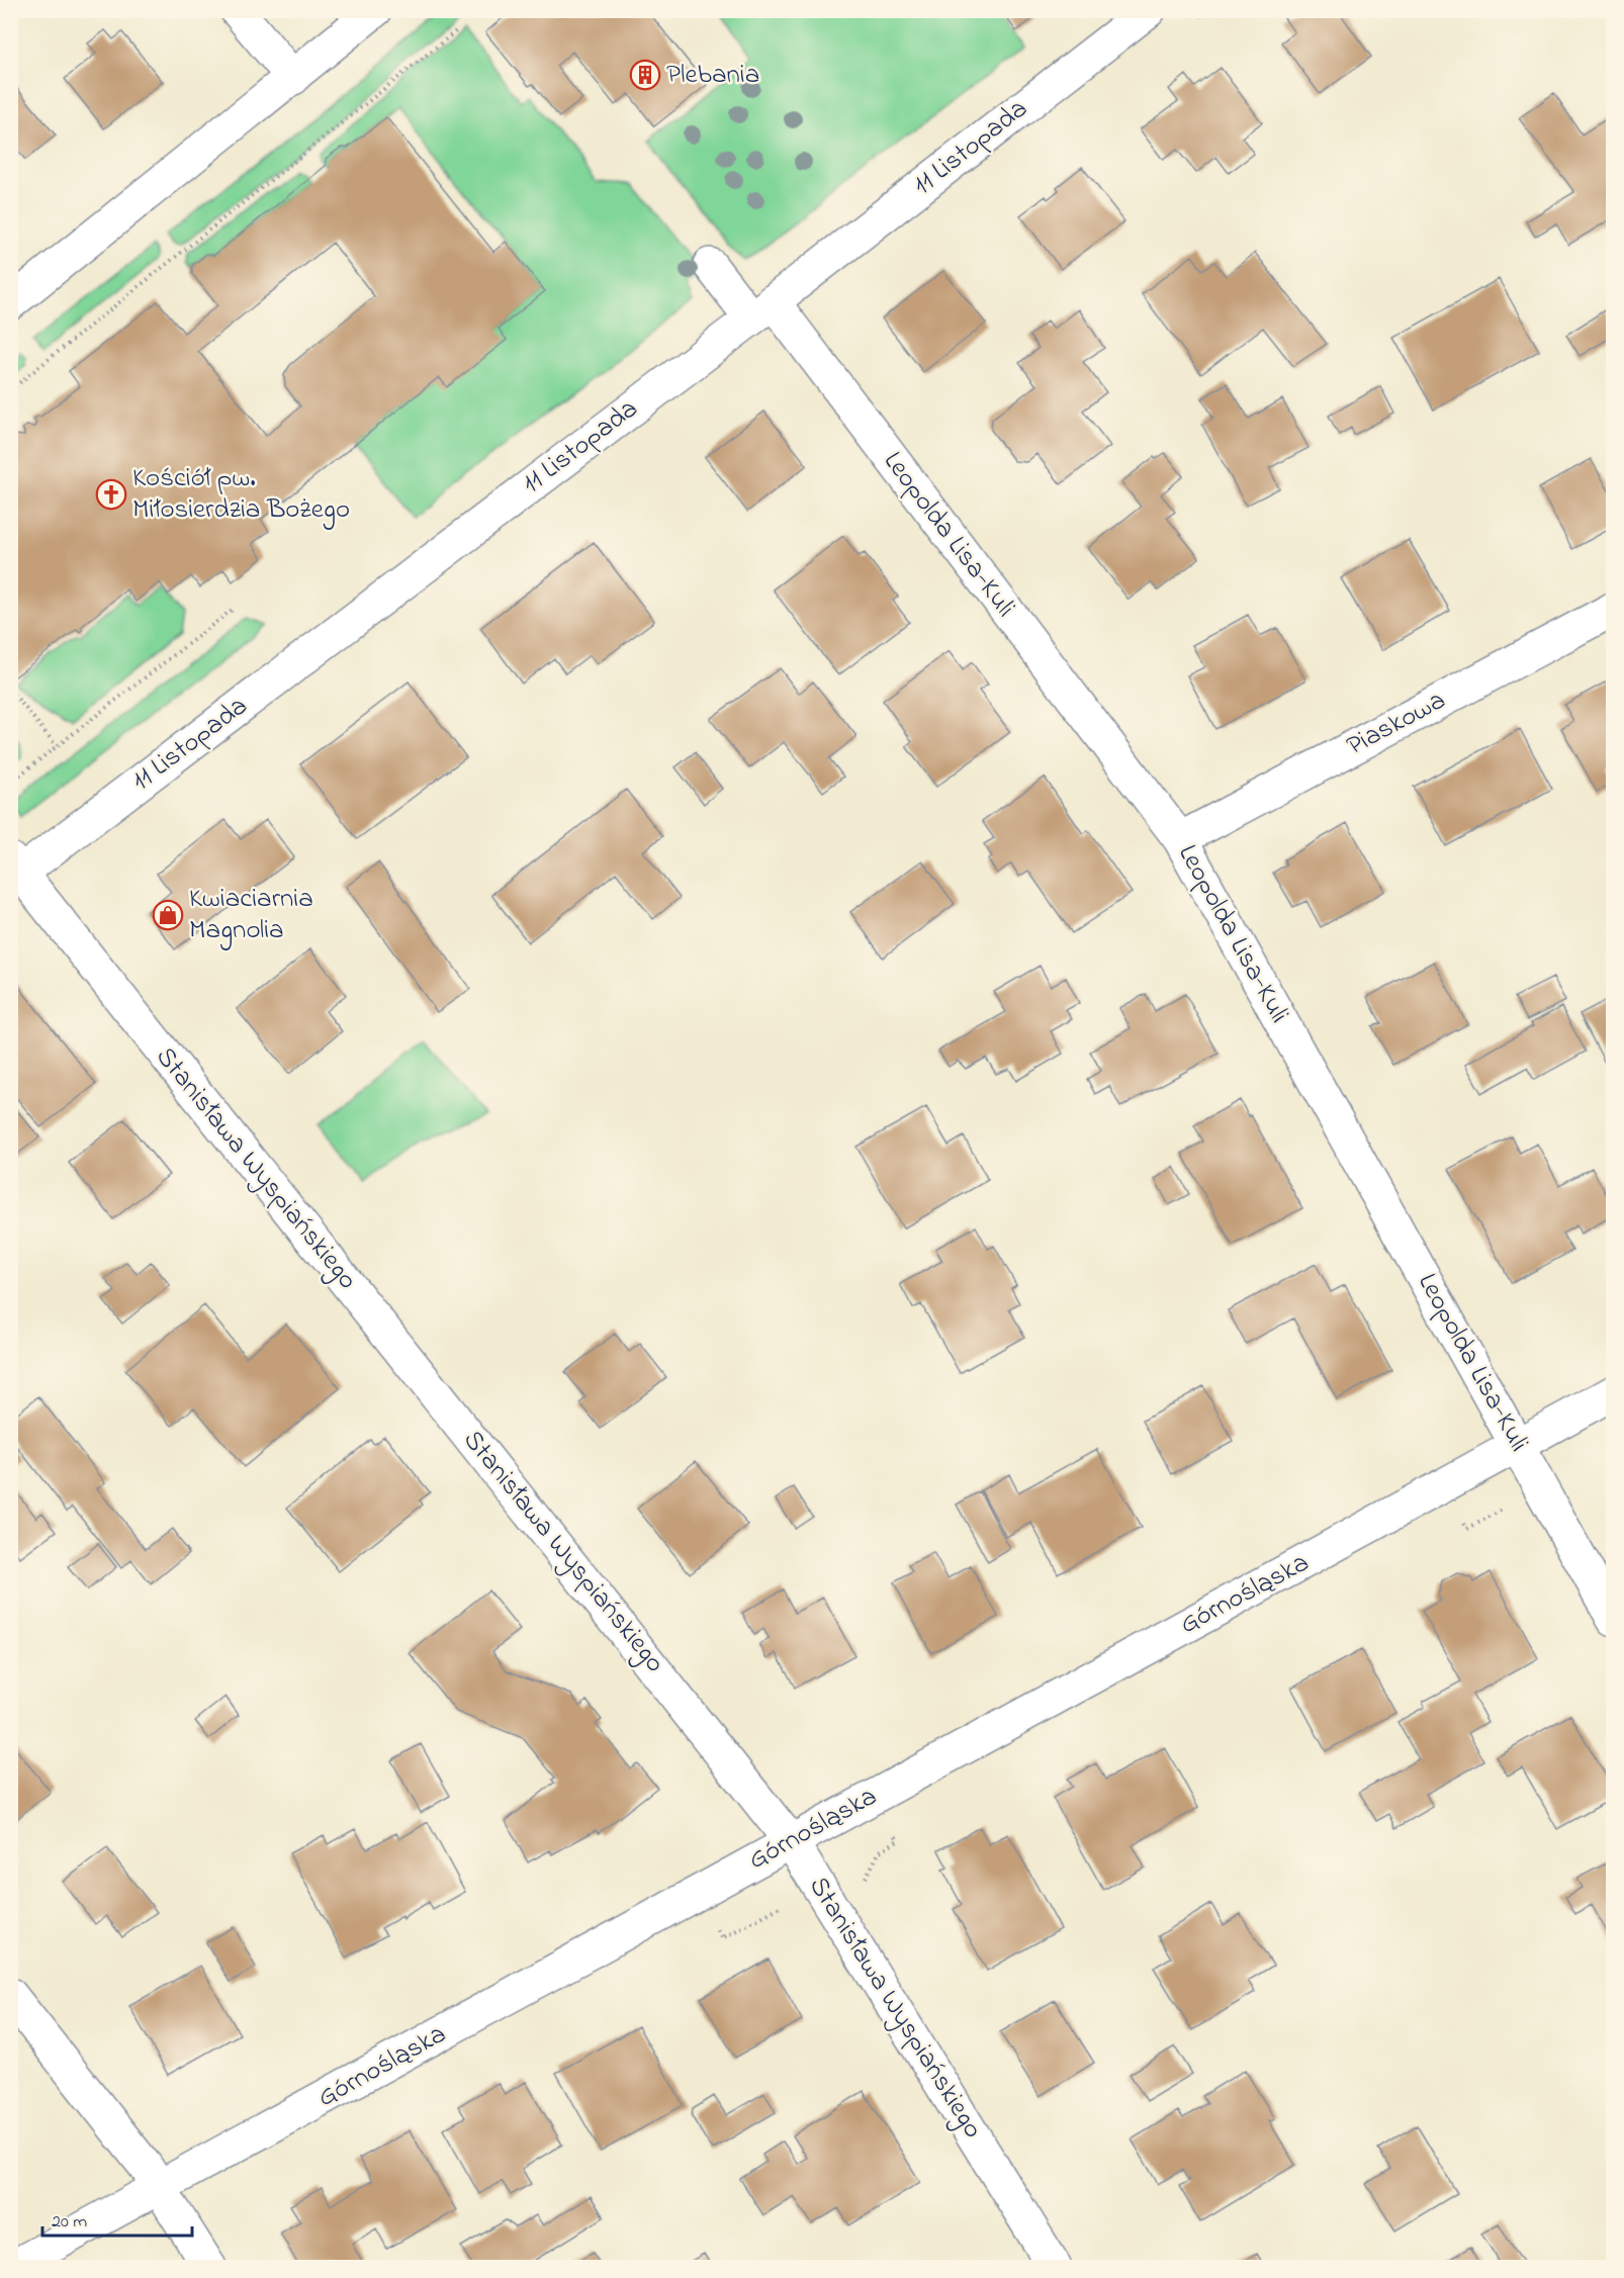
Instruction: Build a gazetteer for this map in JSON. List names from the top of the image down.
{
  "streets": {
    "street": [
      "11 Listopada",
      "Leopolda Lisa-Kuli",
      "Piaskowa",
      "Stanisława Wyspiańskiego",
      "Górnośląska"
    ]
  },
  "crossings": [
    ["11 Listopada", "Leopolda Lisa-Kuli"],
    ["11 Listopada", "Stanisława Wyspiańskiego"],
    ["Leopolda Lisa-Kuli", "Piaskowa"],
    ["Leopolda Lisa-Kuli", "Górnośląska"],
    ["Stanisława Wyspiańskiego", "Górnośląska"]
  ],
  "places": {
    "building": ["Plebania"],
    "church": ["Kościół pw. Miłosierdzia Bożego"],
    "shop": ["Kwiaciarnia Magnolia"]
  },
  "scale_bar": "20 m"
}
